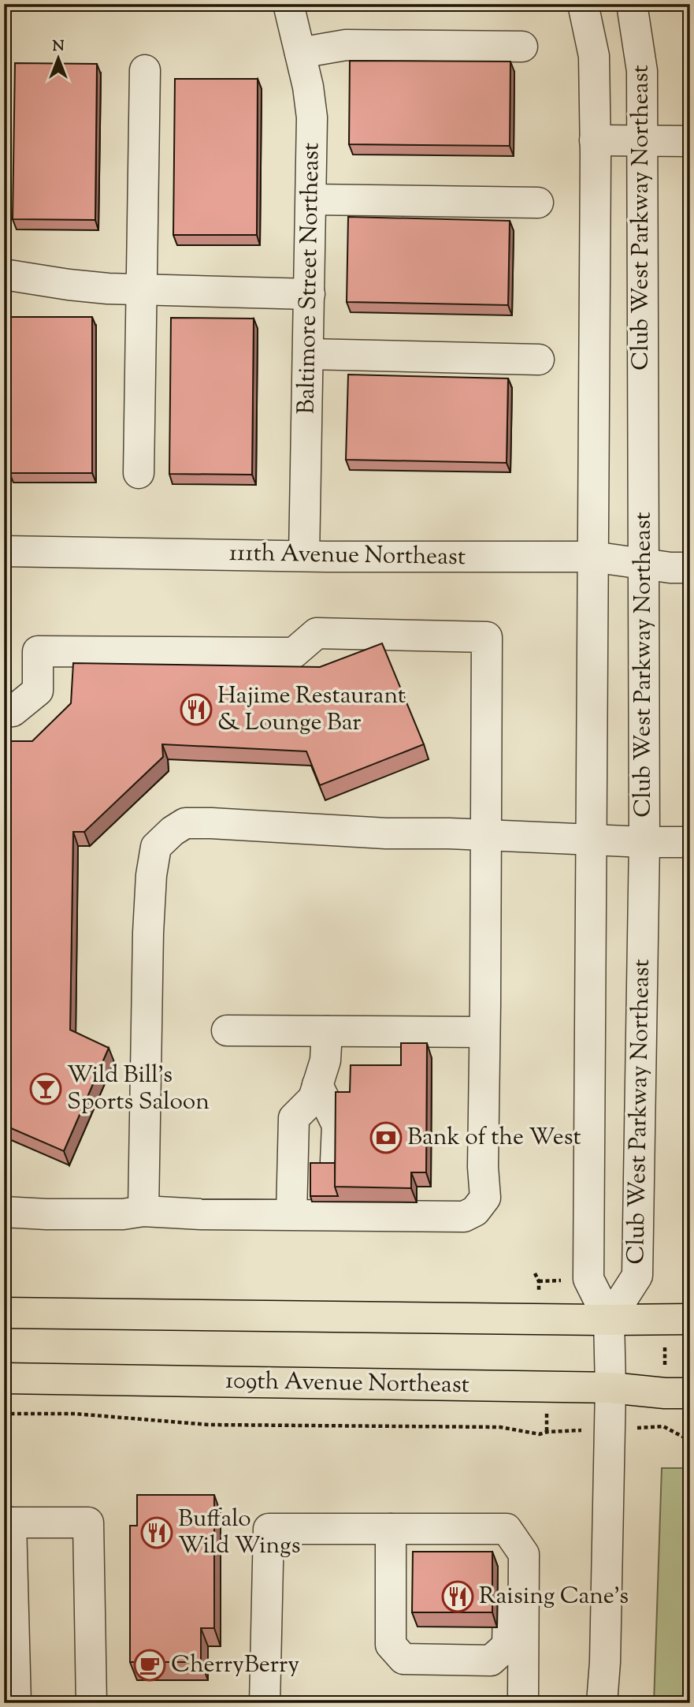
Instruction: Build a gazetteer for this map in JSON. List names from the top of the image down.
{
  "streets": {
    "main road": ["109th Avenue Northeast"],
    "street": ["Club West Parkway Northeast", "Baltimore Street Northeast", "111th Avenue Northeast"]
  },
  "crossings": [
    ["Club West Parkway Northeast", "111th Avenue Northeast"],
    ["Baltimore Street Northeast", "111th Avenue Northeast"]
  ],
  "places": {
    "restaurant": ["Hajime Restaurant & Lounge Bar", "Buffalo Wild Wings", "Raising Cane's"],
    "bar": ["Wild Bill's Sports Saloon"],
    "bank": ["Bank of the West"],
    "cafe": ["CherryBerry"]
  },
  "north": "top"
}
